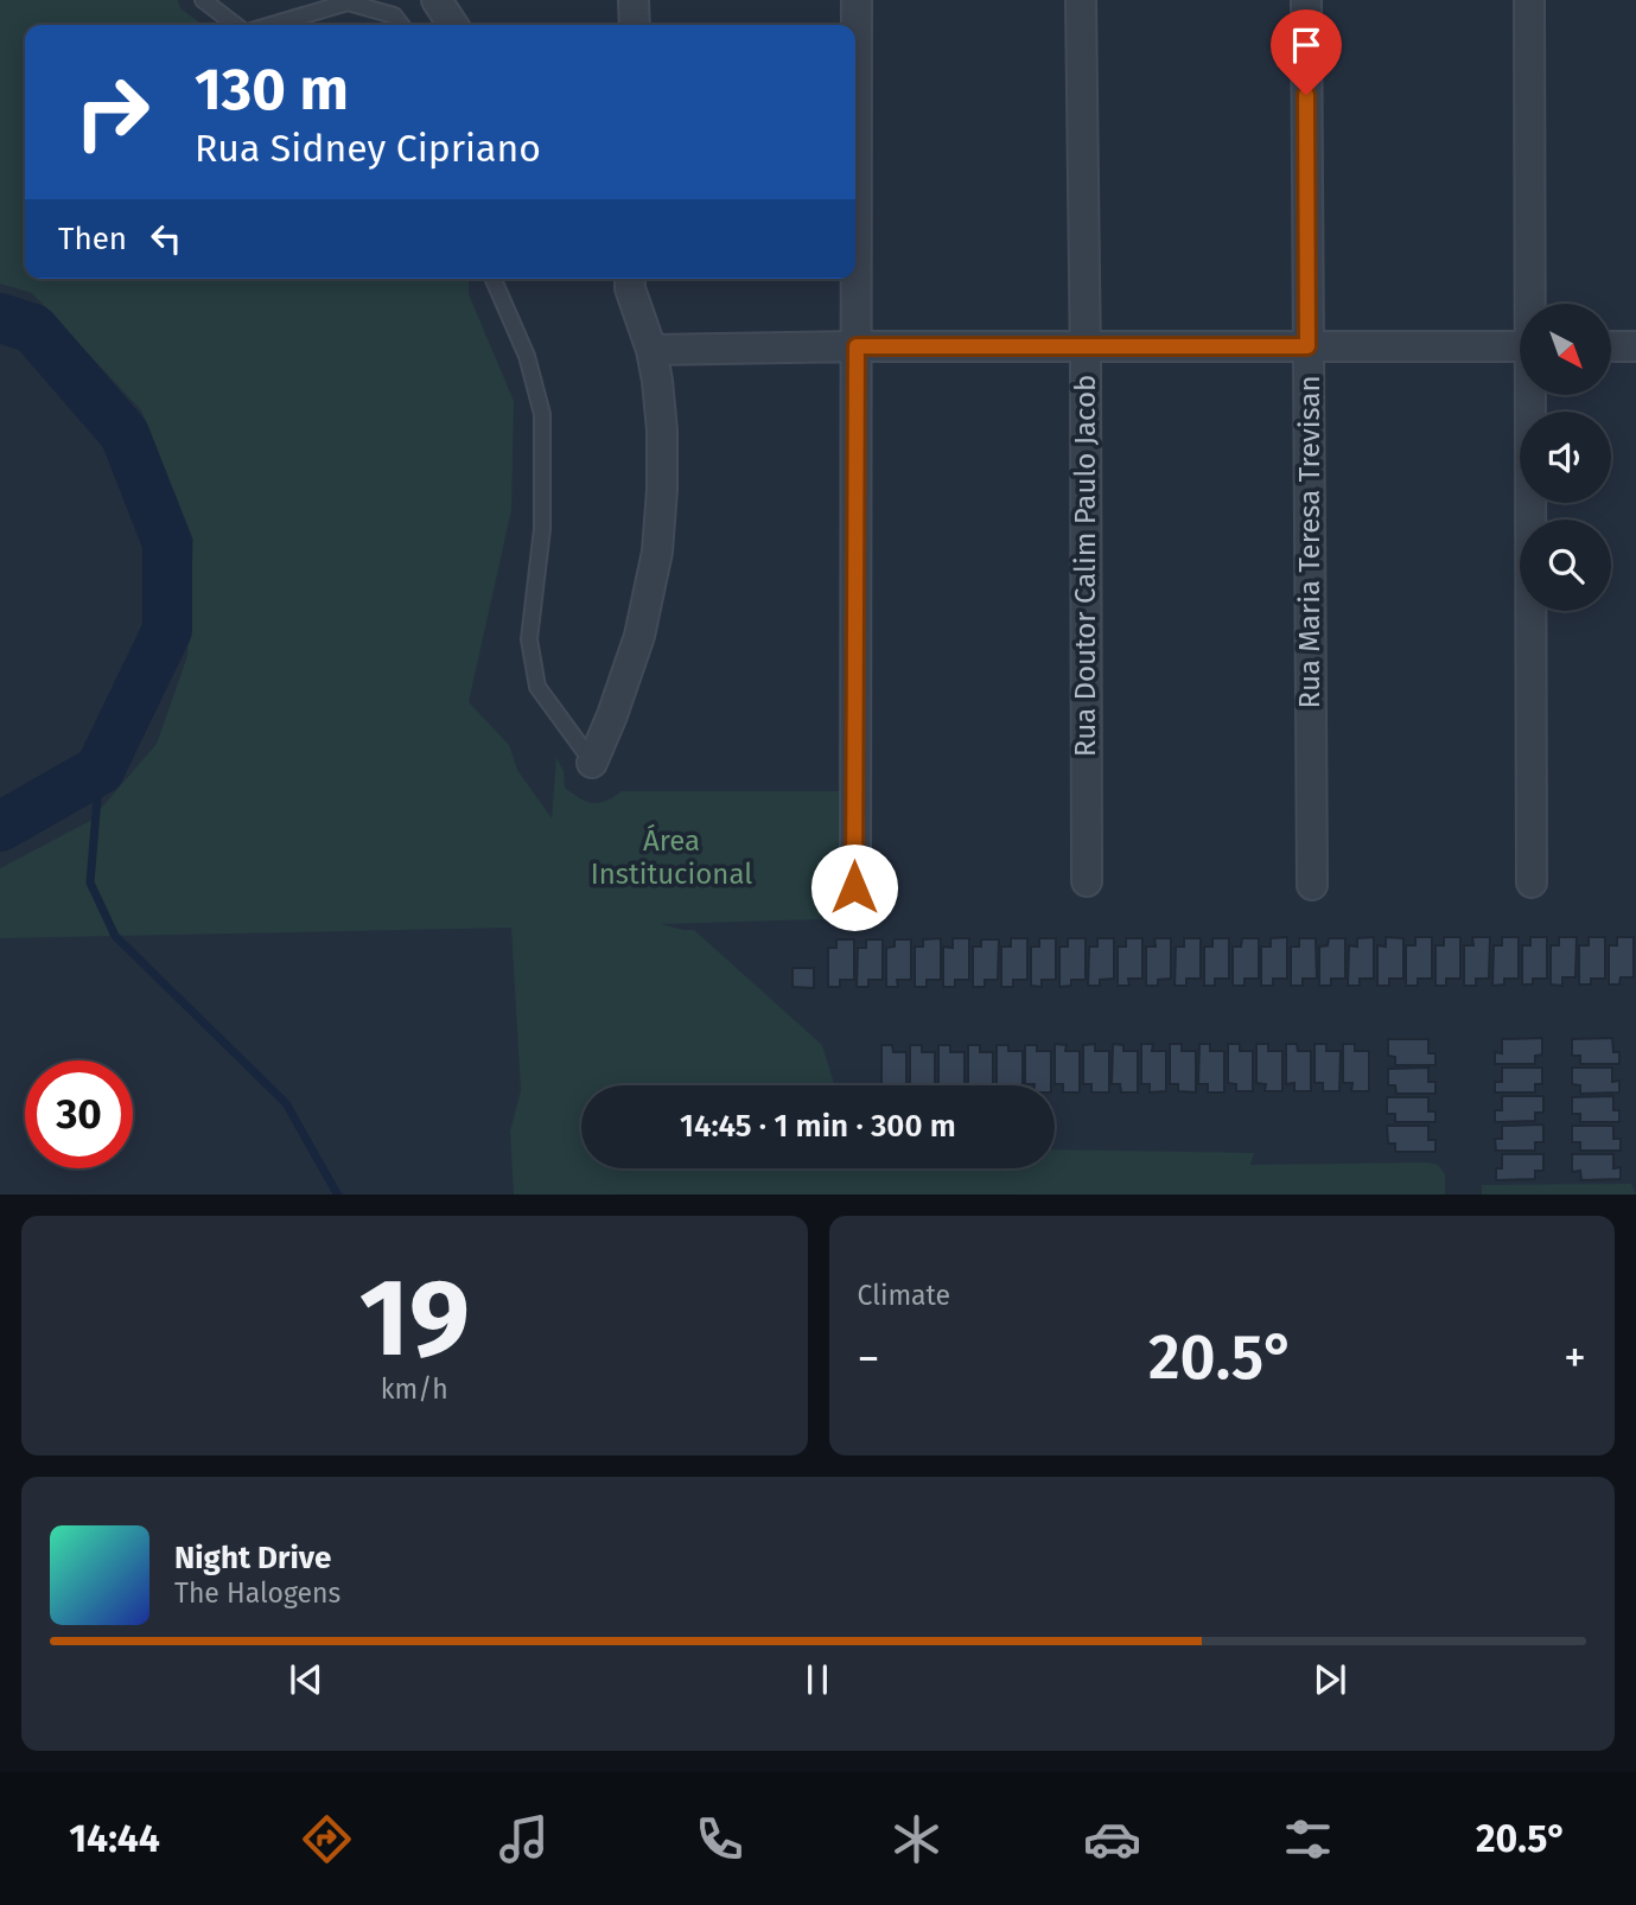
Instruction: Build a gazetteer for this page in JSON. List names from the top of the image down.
{
  "streets": {
    "street": ["Rua Maria Teresa Trevisan", "Rua Doutor Calim Paulo Jacob"]
  },
  "parks": ["Área Institucional"],
  "north": "bottom right",
  "page": {
    "turn": ["130 m", "Rua Sidney Cipriano"],
    "then": "Then",
    "limit": "30",
    "trip": "14:45 · 1 min · 300 m",
    "tile": [
      ["19", "km/h"],
      "Climate"
    ],
    "heat": ["−", "20.5°", "+"],
    "song": ["Night Drive", "The Halogens"],
    "tabs": ["14:44", "20.5°"]
  }
}
